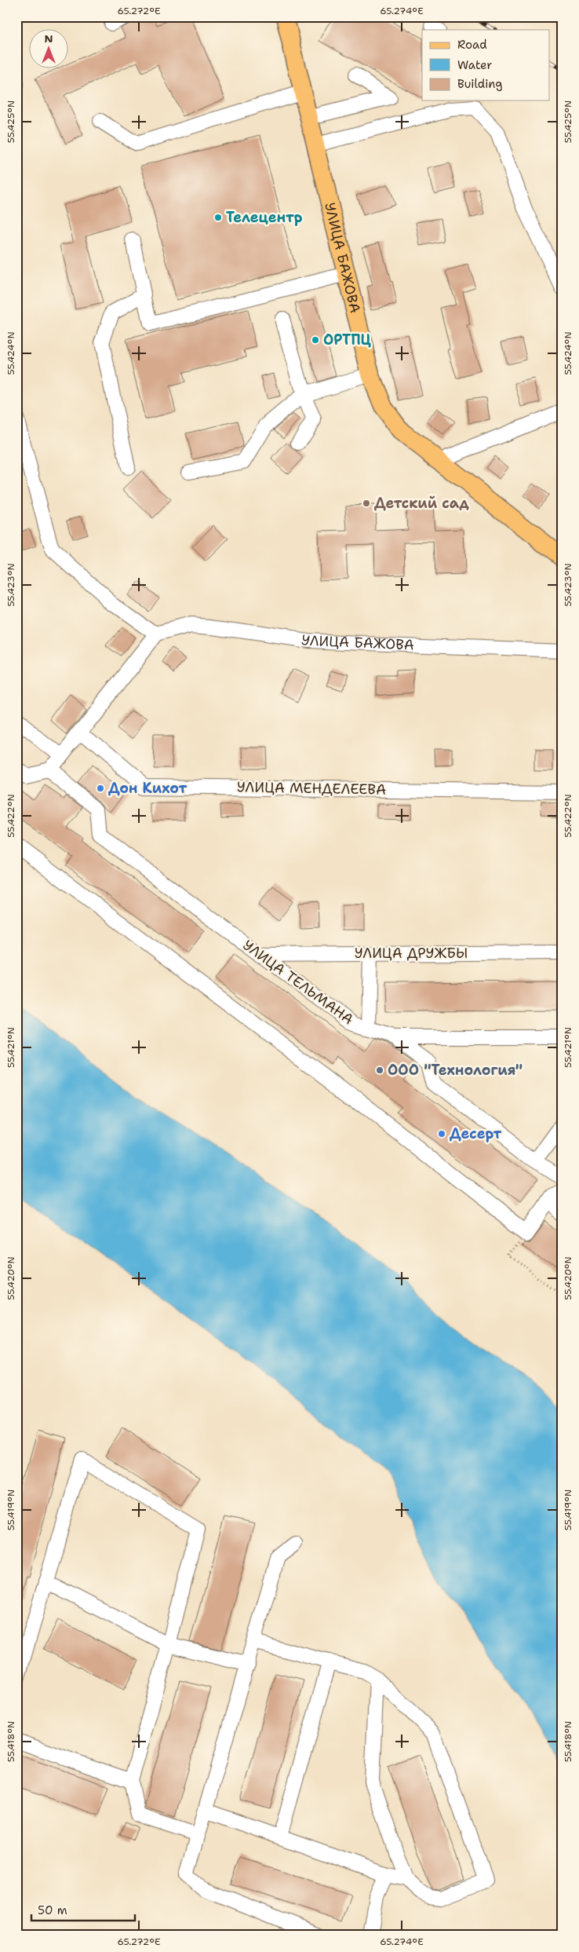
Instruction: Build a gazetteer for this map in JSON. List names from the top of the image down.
{
  "streets": {
    "main road": ["УЛИЦА БАЖОВА"],
    "street": ["УЛИЦА МЕНДЕЛЕЕВА", "УЛИЦА ДРУЖБЫ", "УЛИЦА ТЕЛЬМАНА"]
  },
  "crossings": [
    ["УЛИЦА ДРУЖБЫ", "УЛИЦА ТЕЛЬМАНА"]
  ],
  "places": [
    "Телецентр",
    "ОРТПЦ",
    "Детский сад",
    "Дон Кихот",
    "ООО \"Технология\"",
    "Десерт"
  ],
  "legend": ["Road", "Water", "Building"],
  "scale_bar": "50 m",
  "north": "top",
  "coordinates": [
    "65.272°E",
    "65.274°E",
    "55.425°N",
    "55.424°N",
    "55.423°N",
    "55.422°N",
    "55.421°N",
    "55.420°N",
    "55.419°N",
    "55.418°N"
  ]
}
